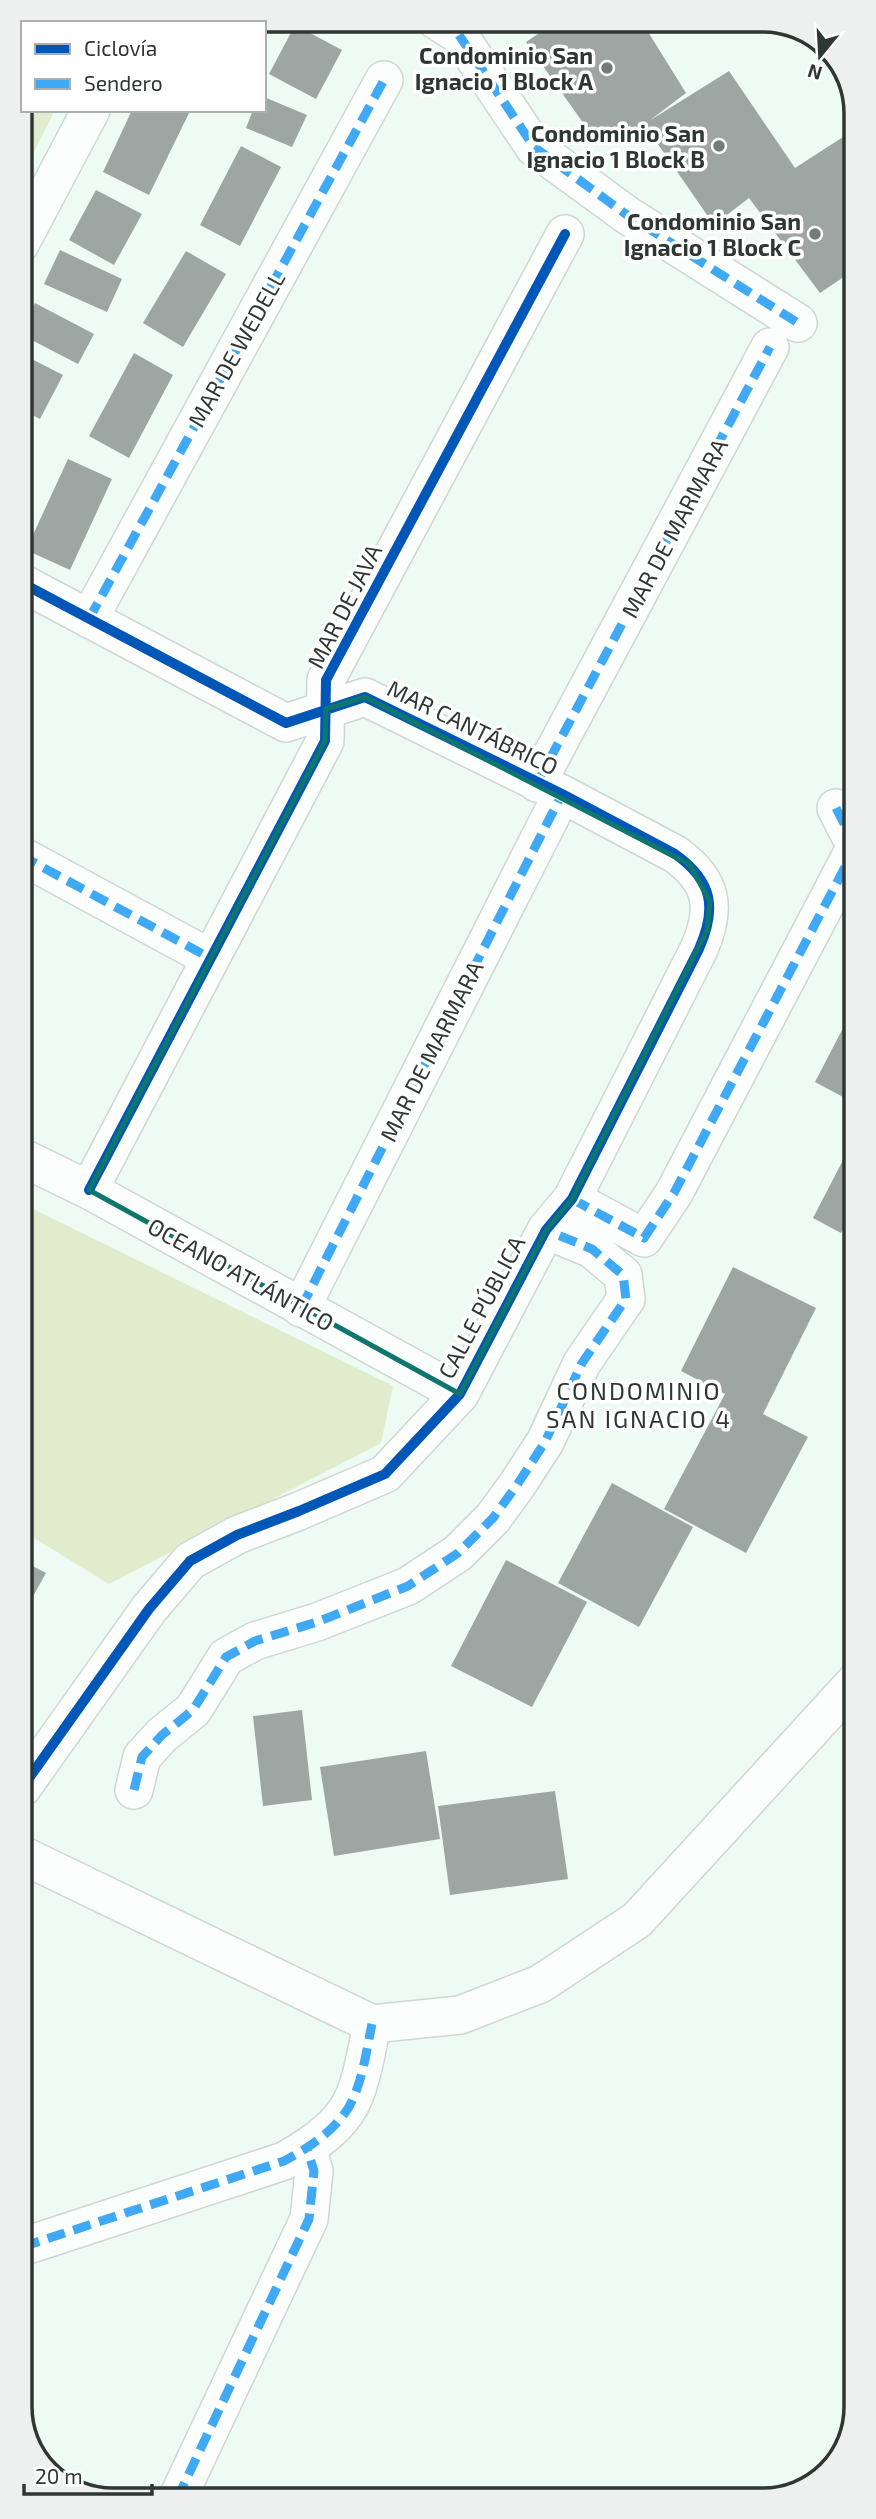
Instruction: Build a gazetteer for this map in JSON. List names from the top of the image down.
{
  "streets": {
    "street": [
      "MAR DE WEDELL",
      "MAR DE MARMARA",
      "MAR DE JAVA",
      "MAR CANTÁBRICO",
      "OCEANO ATLÁNTICO",
      "CALLE PÚBLICA"
    ]
  },
  "crossings": [
    ["MAR DE WEDELL", "MAR CANTÁBRICO"],
    ["MAR DE MARMARA", "MAR CANTÁBRICO"],
    ["MAR DE MARMARA", "OCEANO ATLÁNTICO"],
    ["MAR DE JAVA", "MAR CANTÁBRICO"],
    ["MAR DE JAVA", "OCEANO ATLÁNTICO"],
    ["MAR CANTÁBRICO", "CALLE PÚBLICA"],
    ["OCEANO ATLÁNTICO", "CALLE PÚBLICA"]
  ],
  "districts": ["CONDOMINIO SAN IGNACIO 4"],
  "places": ["Condominio San Ignacio 1 Block A", "Condominio San Ignacio 1 Block B", "Condominio San Ignacio 1 Block C"],
  "legend": ["Ciclovía", "Sendero"],
  "scale_bar": "20 m",
  "north": "bottom"
}
